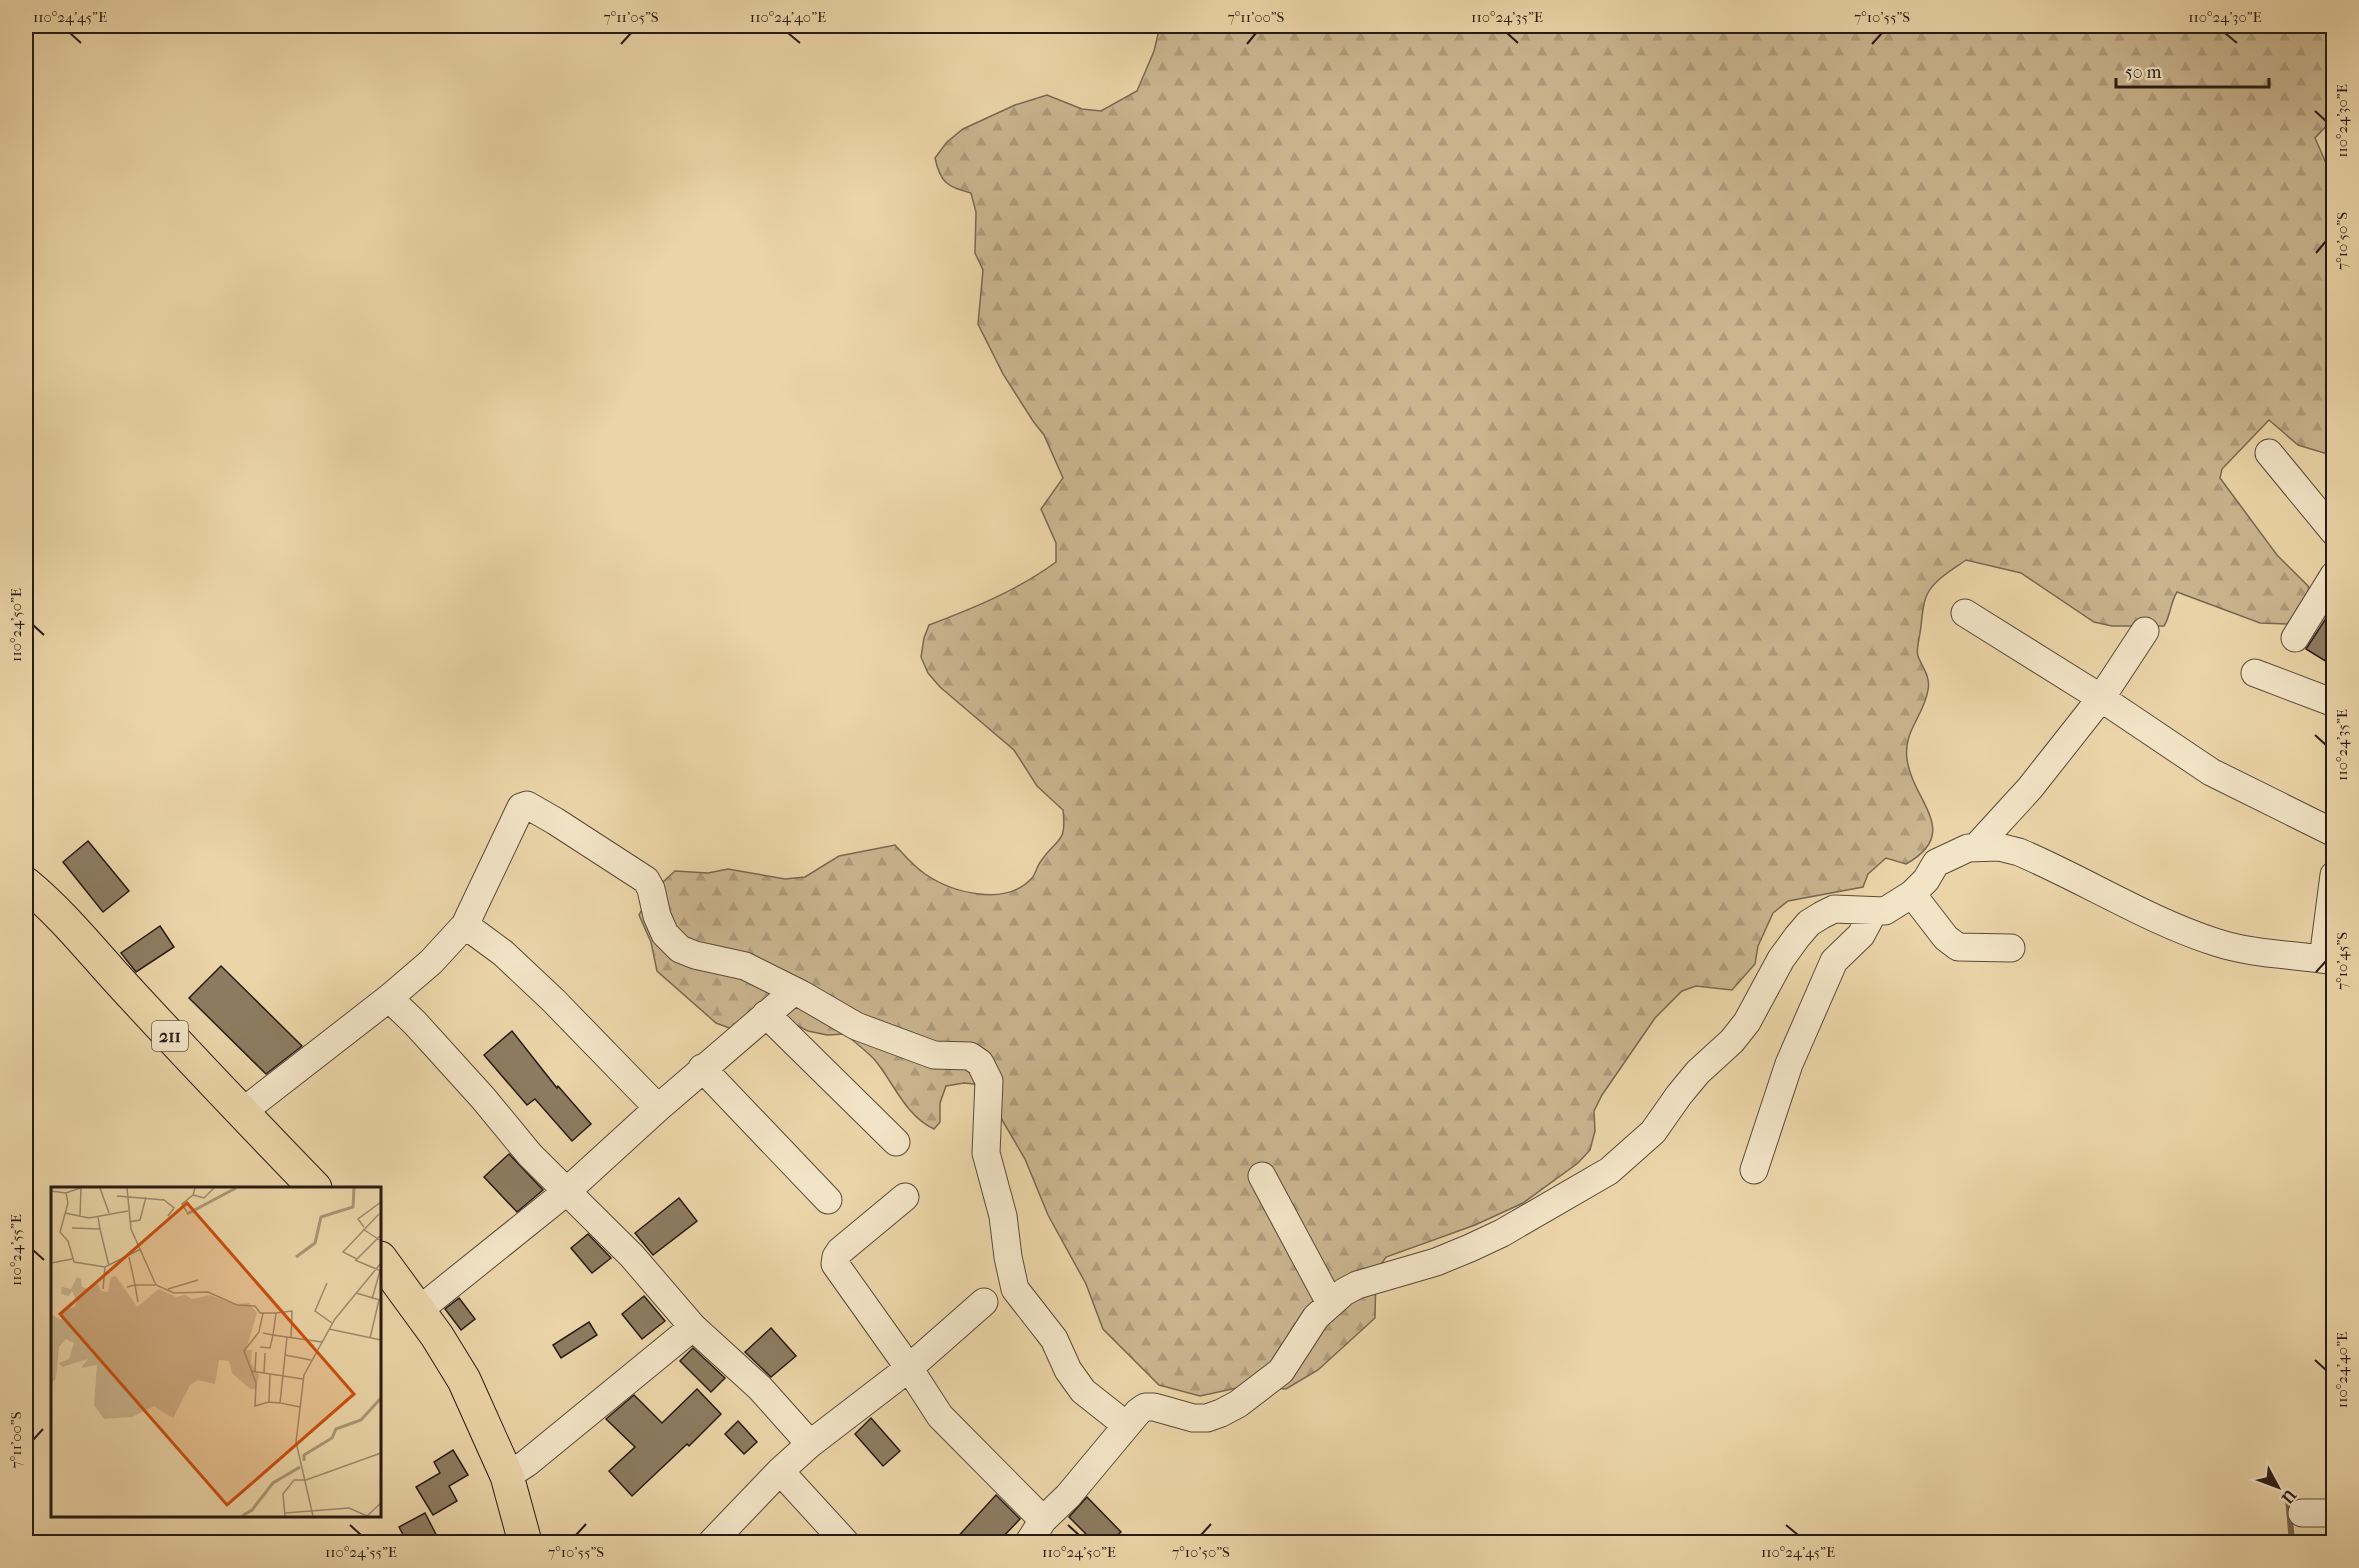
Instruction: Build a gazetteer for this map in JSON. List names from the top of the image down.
{
  "streets": {
    "main road": ["211"]
  },
  "scale_bar": "50 m",
  "north": "bottom right",
  "coordinates": [
    "110°24'45\"E",
    "7°11'05\"S",
    "110°24'40\"E",
    "7°11'00\"S",
    "110°24'35\"E",
    "7°10'55\"S",
    "110°24'30\"E",
    "7°10'50\"S",
    "110°24'50\"E",
    "7°10'45\"S",
    "110°24'55\"E"
  ]
}
